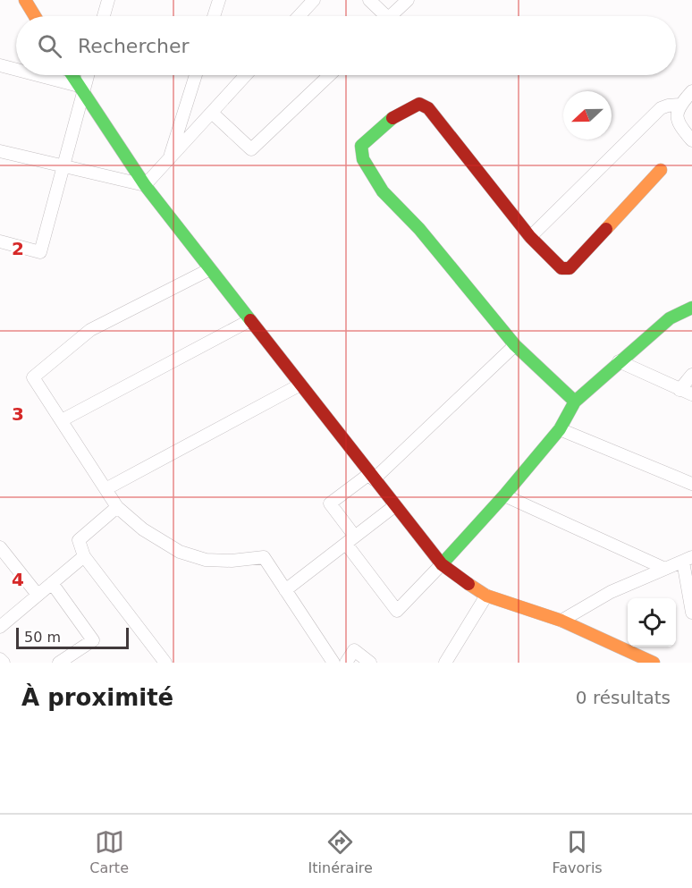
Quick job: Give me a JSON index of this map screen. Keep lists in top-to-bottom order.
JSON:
{
  "scale_bar": "50 m",
  "north": "left",
  "page": {
    "search": "Rechercher",
    "scale": "50 m",
    "heading": ["À proximité", "0 résultats"],
    "nav": ["Carte", "Itinéraire", "Favoris"]
  },
  "grid": {
    "rows": ["2", "3", "4"]
  }
}
